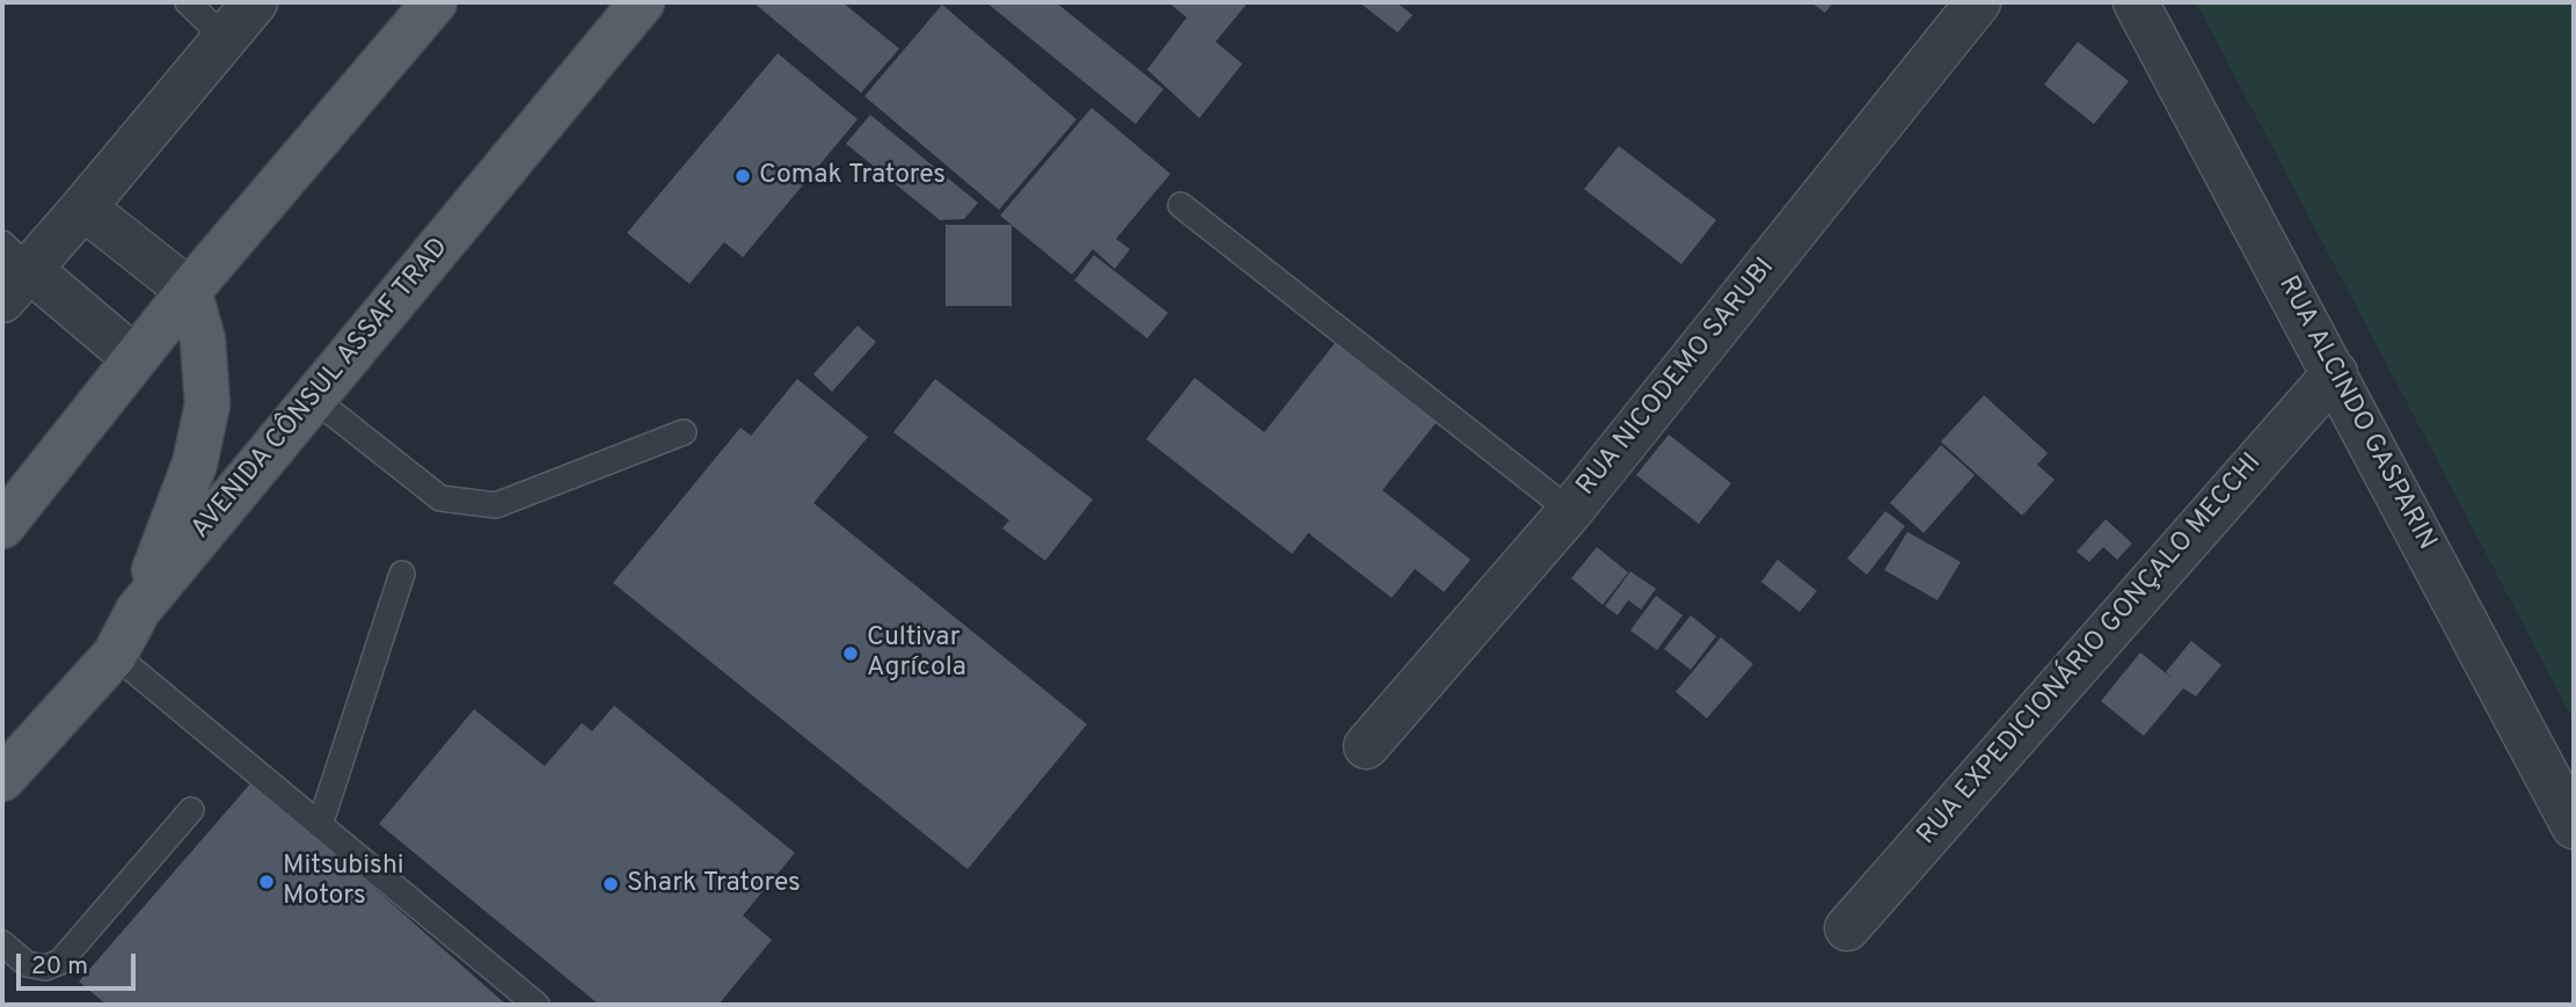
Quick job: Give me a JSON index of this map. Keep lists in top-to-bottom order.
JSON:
{
  "streets": {
    "main road": ["AVENIDA CÔNSUL ASSAF TRAD"],
    "street": ["RUA NICODEMO SARUBI", "RUA ALCINDO GASPARIN", "RUA EXPEDICIONÁRIO GONÇALO MECCHI"]
  },
  "crossings": [
    ["RUA ALCINDO GASPARIN", "RUA EXPEDICIONÁRIO GONÇALO MECCHI"]
  ],
  "places": [
    "Comak Tratores",
    "Cultivar Agrícola",
    "Mitsubishi Motors",
    "Shark Tratores"
  ],
  "scale_bar": "20 m"
}
